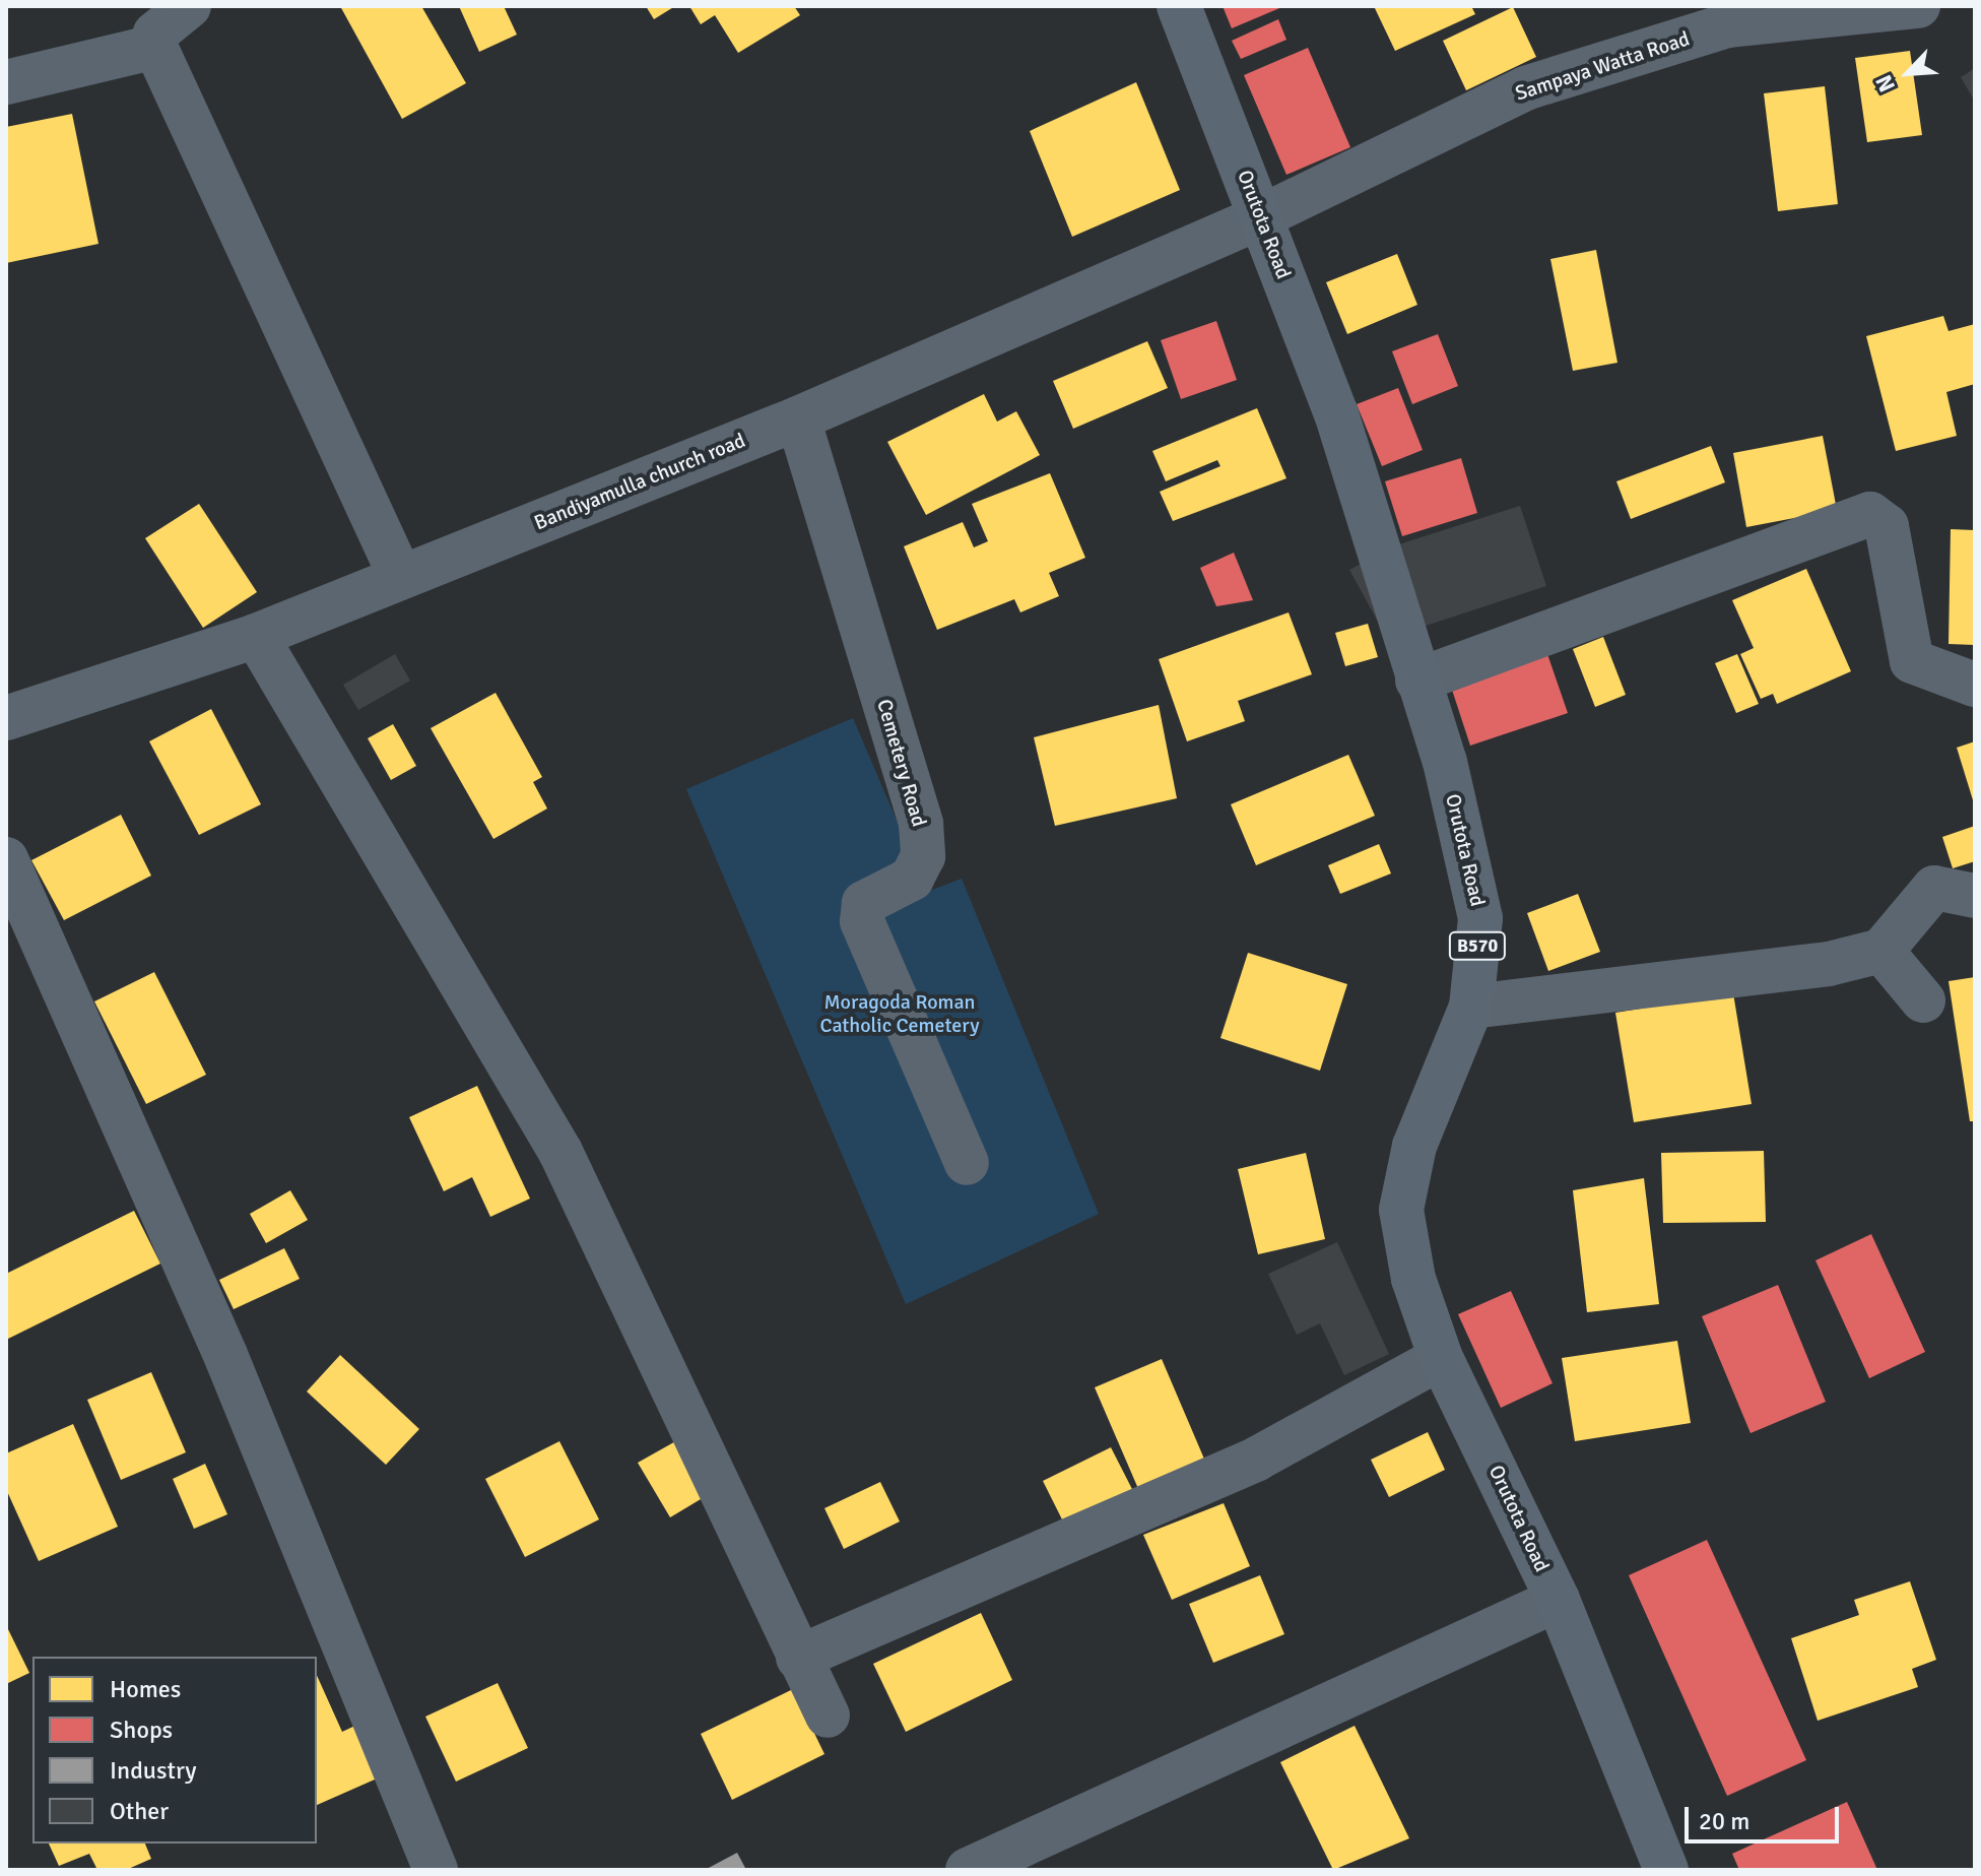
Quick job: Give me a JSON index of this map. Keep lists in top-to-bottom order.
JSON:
{
  "streets": {
    "main road": ["Orutota Road", "B570"],
    "street": ["Sampaya Watta Road", "Bandiyamulla church road", "Cemetery Road"]
  },
  "crossings": [
    ["Sampaya Watta Road", "Orutota Road"],
    ["Sampaya Watta Road", "Bandiyamulla church road"],
    ["Orutota Road", "Bandiyamulla church road"],
    ["Bandiyamulla church road", "Cemetery Road"]
  ],
  "parks": ["Moragoda Roman Catholic Cemetery"],
  "legend": [
    "Homes",
    "Shops",
    "Industry",
    "Other"
  ],
  "scale_bar": "20 m",
  "north": "bottom left"
}
